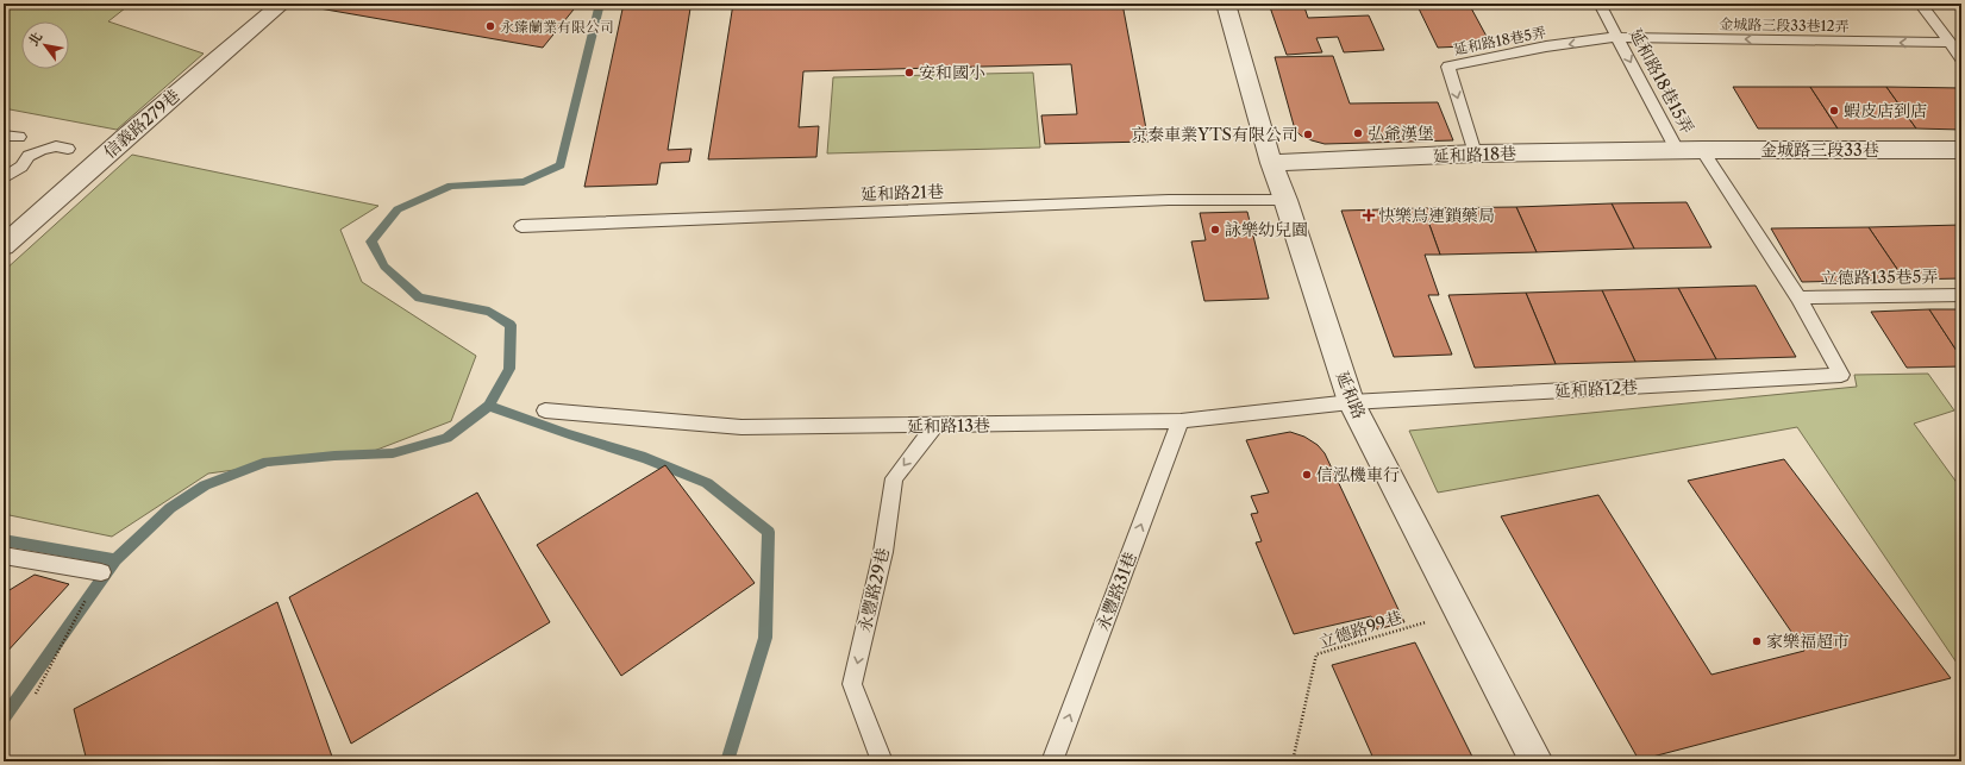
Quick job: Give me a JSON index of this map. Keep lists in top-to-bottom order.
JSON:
{
  "streets": {
    "street": [
      "信義路279巷",
      "金城路三段33巷",
      "延和路18巷",
      "延和路"
    ],
    "lane": [
      "金城路三段33巷12弄",
      "延和路18巷5弄",
      "延和路18巷15弄",
      "延和路21巷",
      "立德路135巷5弄",
      "延和路12巷",
      "延和路13巷",
      "永豐路29巷",
      "永豐路31巷"
    ],
    "path": ["立德路99巷"]
  },
  "crossings": [
    ["金城路三段33巷12弄", "延和路18巷5弄"],
    ["金城路三段33巷12弄", "延和路18巷15弄"],
    ["延和路18巷5弄", "延和路18巷15弄"],
    ["延和路18巷5弄", "延和路18巷"],
    ["延和路18巷15弄", "金城路三段33巷"],
    ["延和路18巷15弄", "延和路18巷"],
    ["金城路三段33巷", "延和路18巷"],
    ["延和路18巷", "延和路"],
    ["延和路21巷", "延和路"],
    ["立德路135巷5弄", "延和路12巷"],
    ["延和路12巷", "延和路"],
    ["延和路12巷", "延和路13巷"],
    ["延和路", "延和路13巷"],
    ["延和路", "立德路99巷"],
    ["延和路13巷", "永豐路29巷"],
    ["延和路13巷", "永豐路31巷"]
  ],
  "one_way": [
    "金城路三段33巷12弄",
    "延和路18巷15弄",
    "永豐路29巷",
    "永豐路31巷"
  ],
  "places": {
    "other": [
      "永臻蘭業有限公司",
      "安和國小",
      "蝦皮店到店",
      "弘爺漢堡",
      "京泰車業YTS有限公司",
      "詠樂幼兒園",
      "信泓機車行",
      "家樂福超市"
    ],
    "health": ["快樂鳥連鎖藥局"]
  },
  "north": "top left"
}
